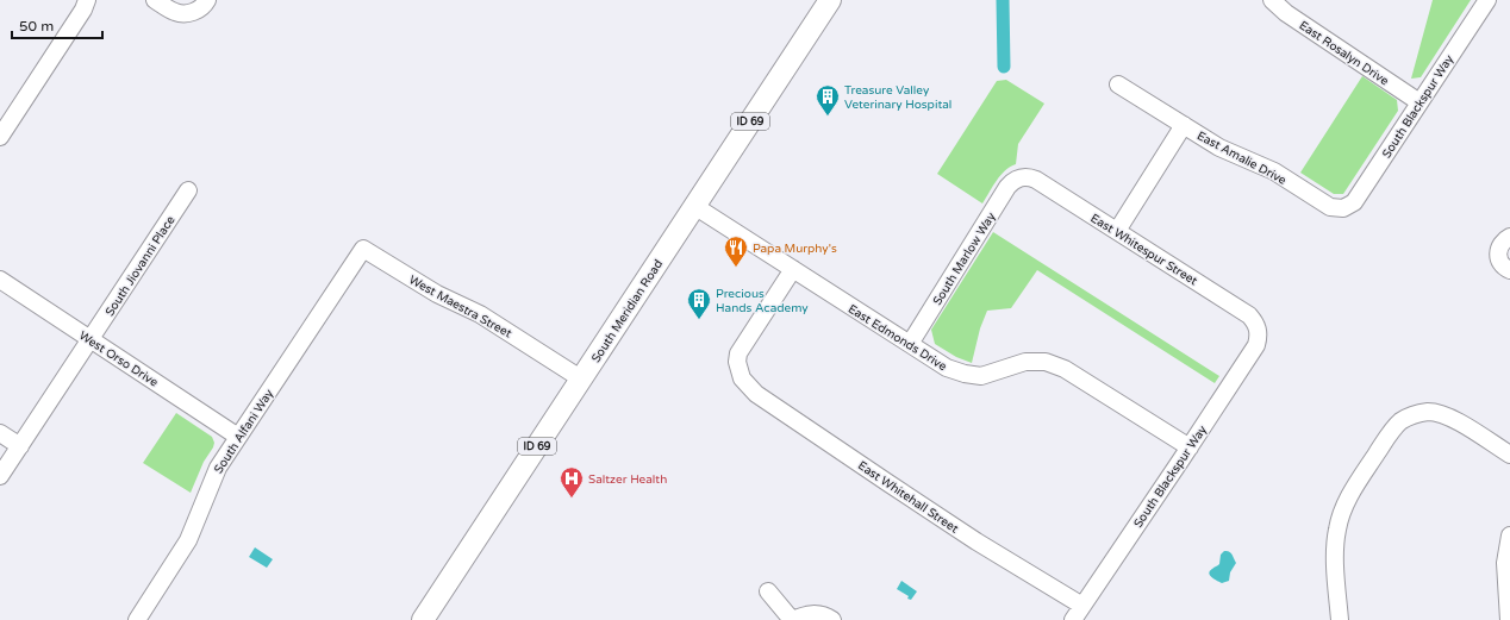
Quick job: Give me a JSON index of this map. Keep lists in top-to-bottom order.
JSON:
{
  "streets": {
    "main road": ["ID 69", "South Meridian Road"],
    "street": [
      "East Rosalyn Drive",
      "South Blackspur Way",
      "East Amalie Drive",
      "East Whitespur Street",
      "South Marlow Way",
      "South Jiovanni Place",
      "West Maestra Street",
      "East Edmonds Drive",
      "West Orso Drive",
      "South Alfani Way",
      "East Whitehall Street"
    ]
  },
  "crossings": [
    ["East Rosalyn Drive", "South Blackspur Way"],
    ["South Blackspur Way", "East Amalie Drive"],
    ["South Blackspur Way", "East Whitespur Street"],
    ["South Blackspur Way", "East Edmonds Drive"],
    ["South Blackspur Way", "East Whitehall Street"],
    ["East Whitespur Street", "South Marlow Way"],
    ["South Marlow Way", "East Edmonds Drive"],
    ["South Jiovanni Place", "West Orso Drive"],
    ["West Maestra Street", "South Meridian Road"],
    ["West Maestra Street", "South Alfani Way"],
    ["South Meridian Road", "East Edmonds Drive"],
    ["East Edmonds Drive", "East Whitehall Street"],
    ["West Orso Drive", "South Alfani Way"]
  ],
  "places": {
    "building": ["Treasure Valley Veterinary Hospital", "Precious Hands Academy"],
    "restaurant": ["Papa Murphy's"],
    "hospital": ["Saltzer Health"]
  },
  "scale_bar": "50 m"
}
